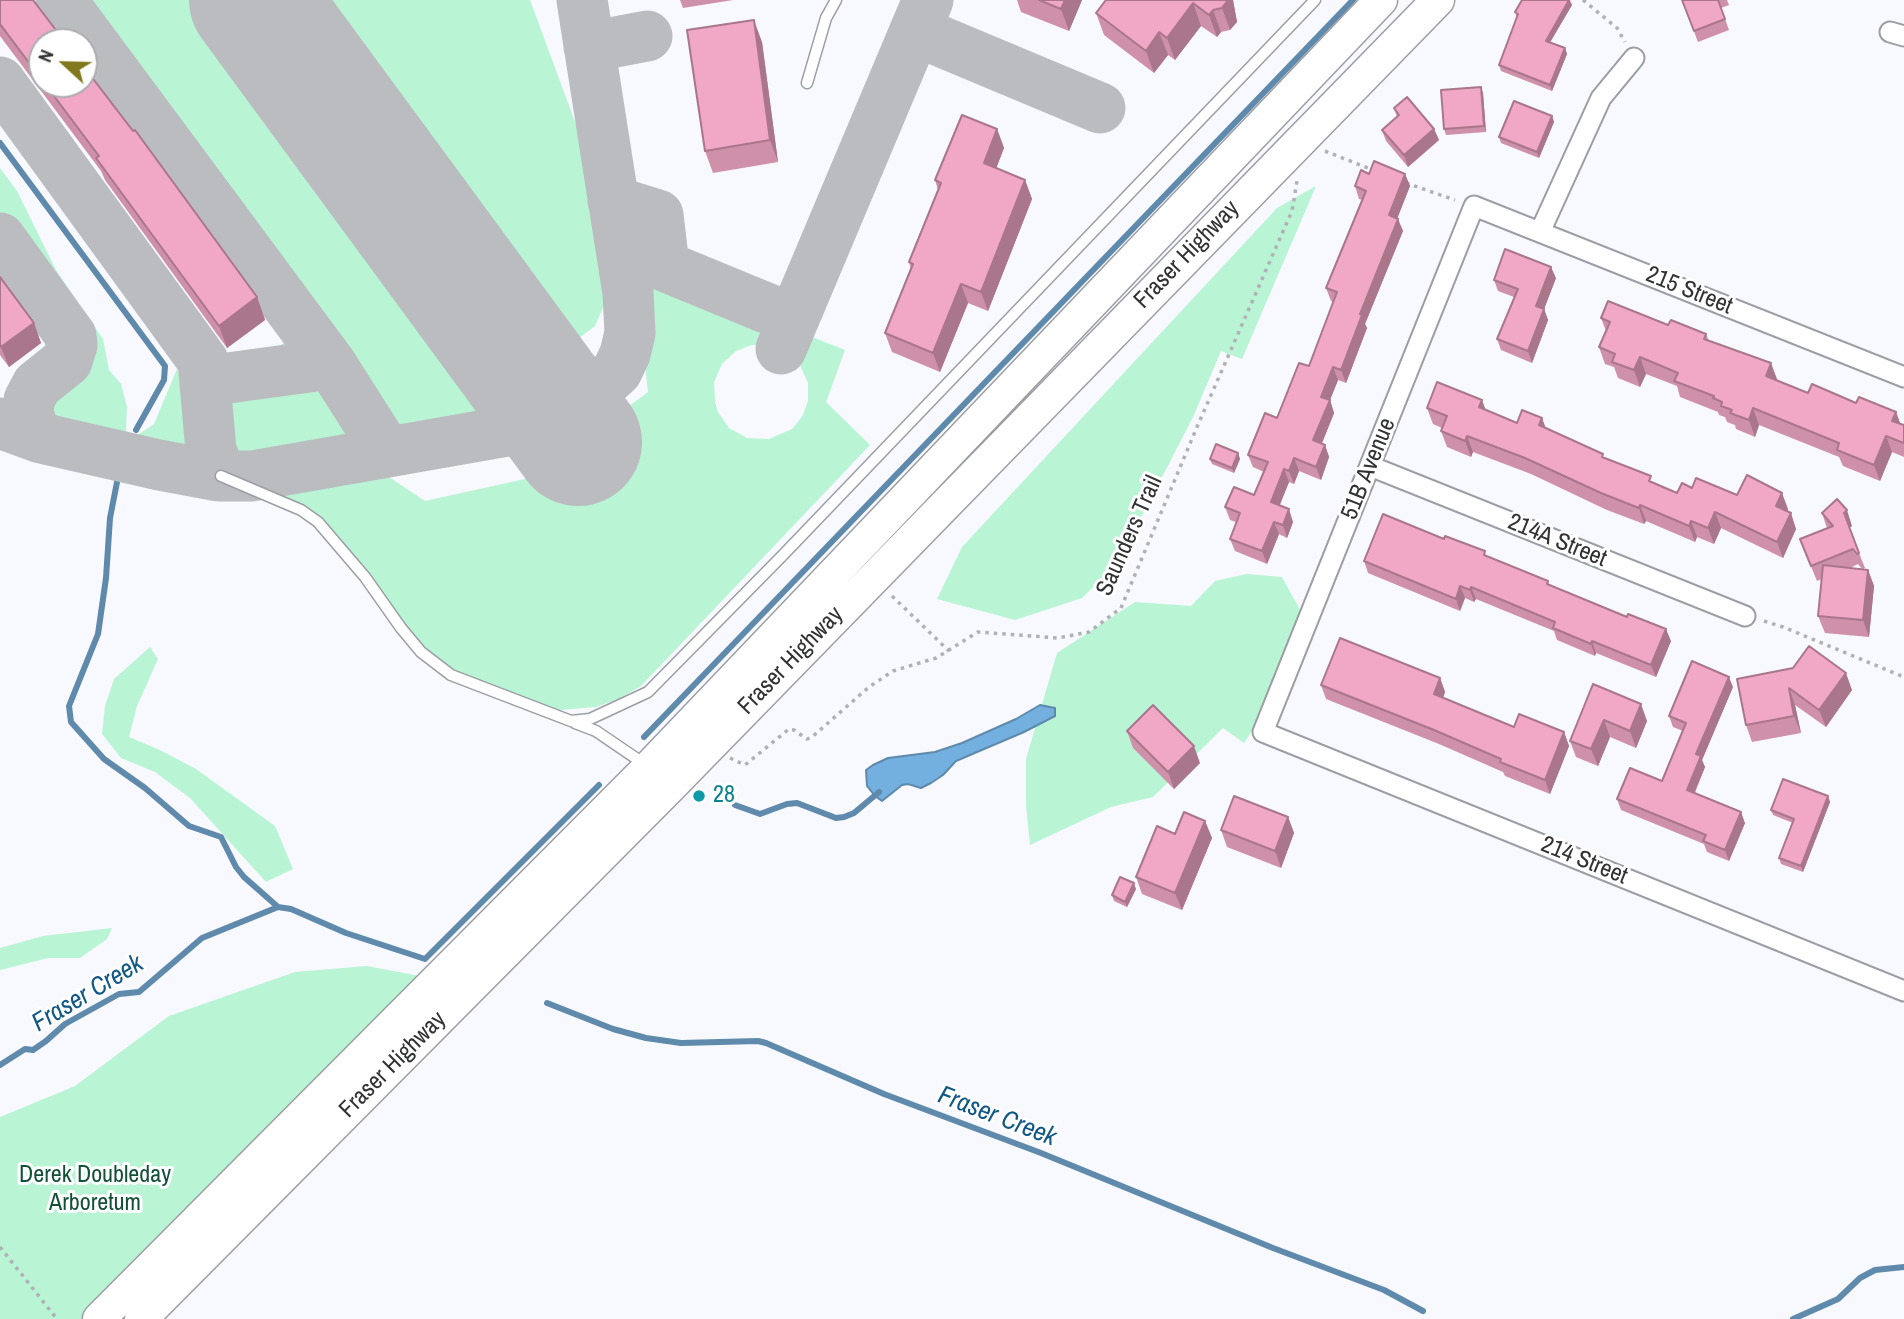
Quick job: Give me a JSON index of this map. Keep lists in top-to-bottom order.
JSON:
{
  "streets": {
    "main road": ["Fraser Highway"],
    "street": [
      "215 Street",
      "51B Avenue",
      "214A Street",
      "214 Street"
    ],
    "path": ["Saunders Trail"]
  },
  "crossings": [
    ["215 Street", "51B Avenue"],
    ["51B Avenue", "214A Street"],
    ["51B Avenue", "214 Street"]
  ],
  "water": ["Fraser Creek"],
  "parks": ["Derek Doubleday Arboretum"],
  "places": ["28"],
  "north": "left"
}
